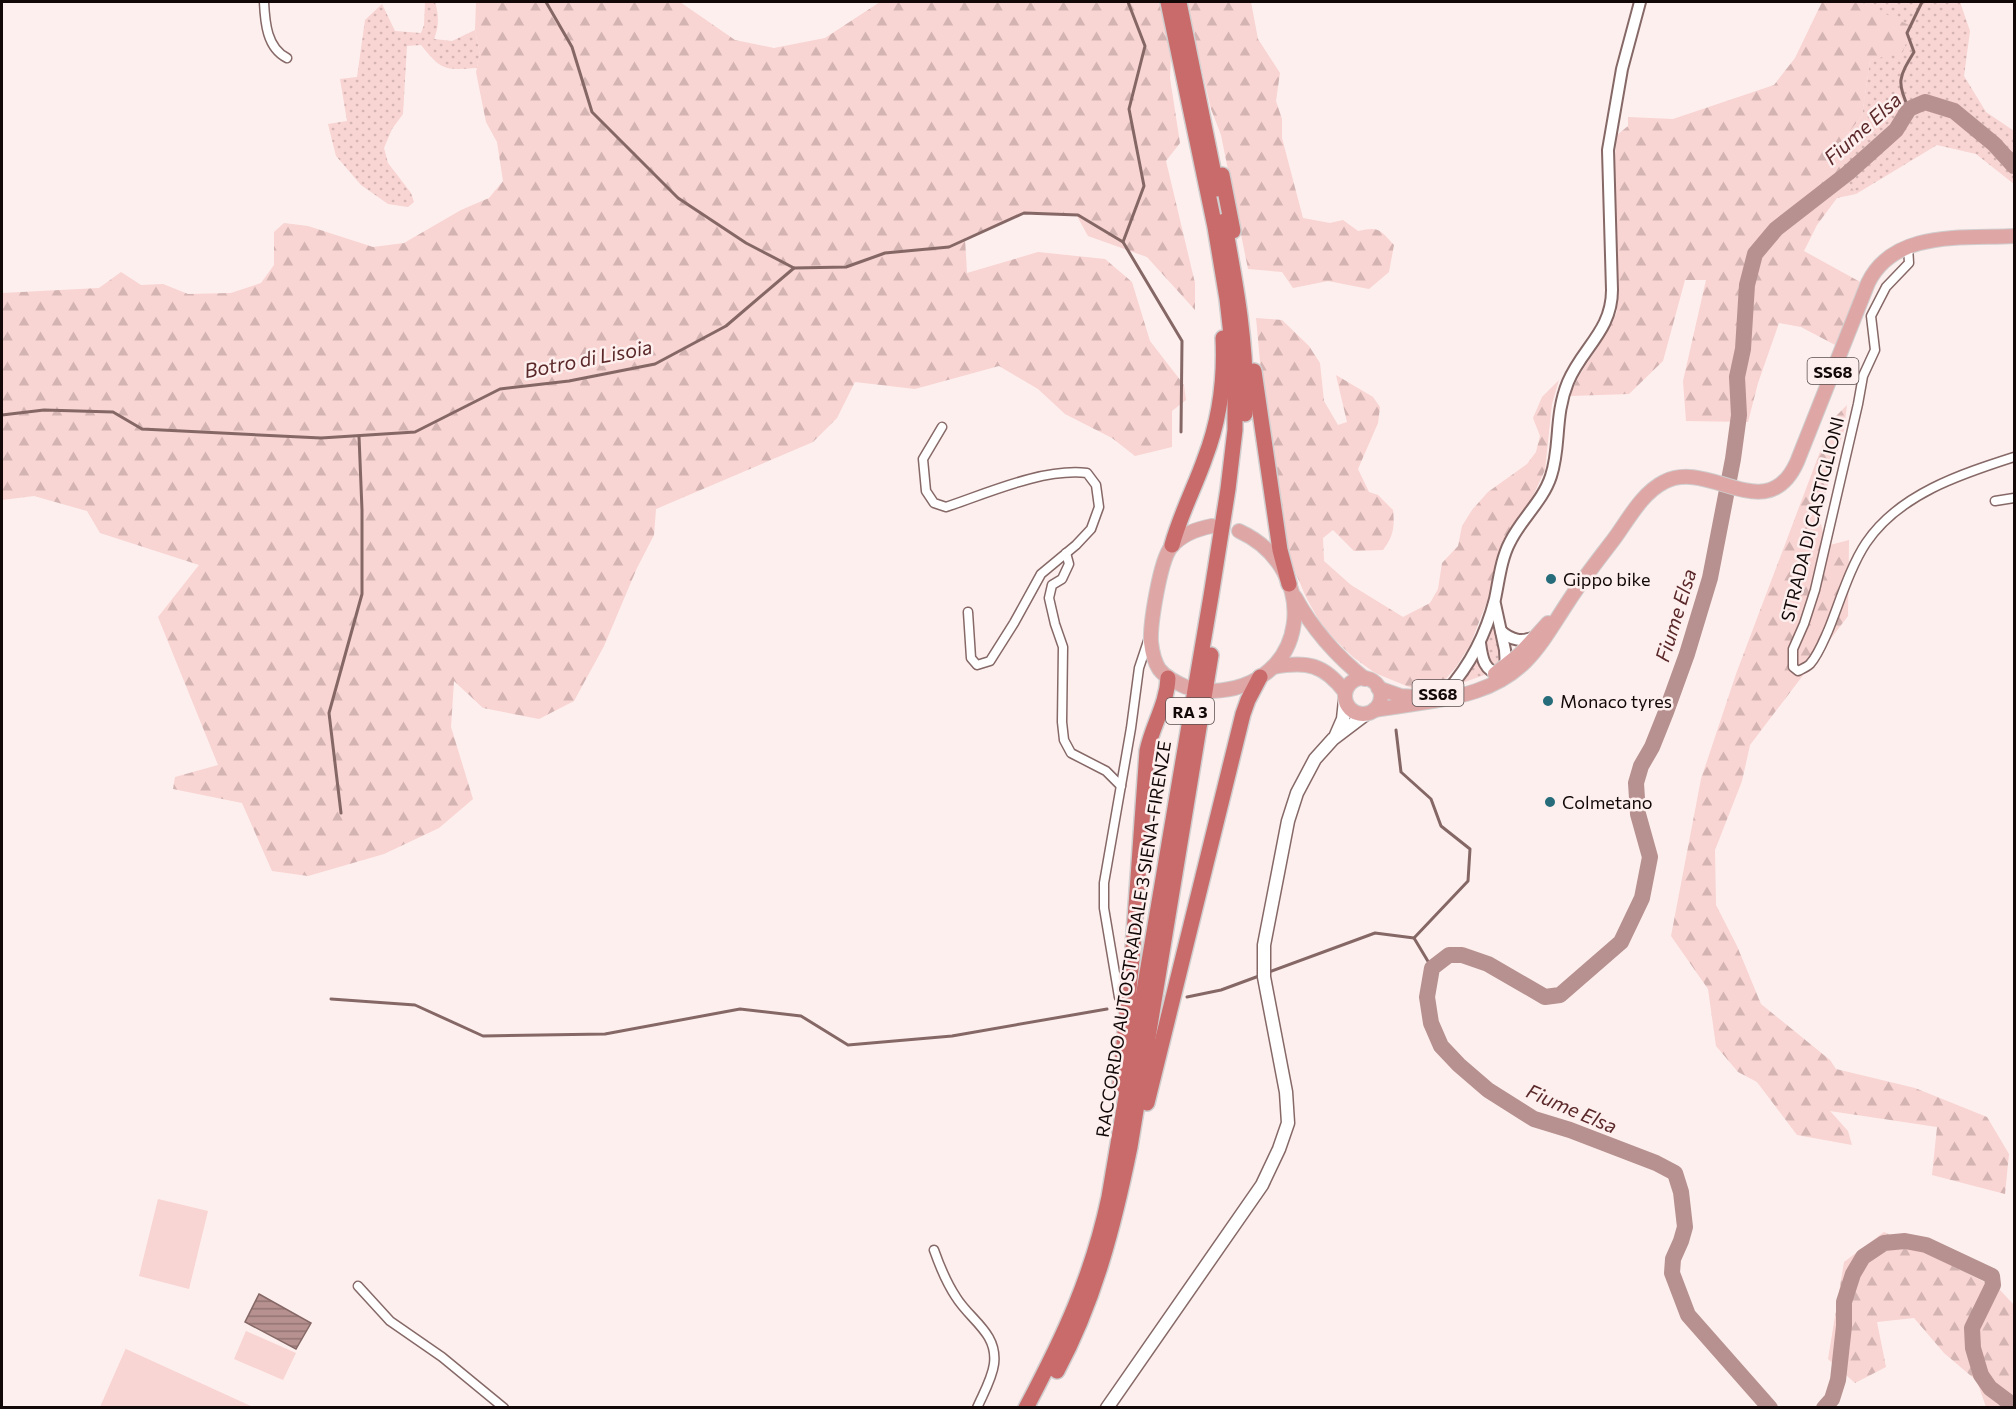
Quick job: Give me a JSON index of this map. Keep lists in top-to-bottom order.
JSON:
{
  "streets": {
    "highway": ["RA 3", "RACCORDO AUTOSTRADALE 3 SIENA-FIRENZE"],
    "main road": ["SS68"],
    "street": ["STRADA DI CASTIGLIONI"]
  },
  "crossings": [
    ["SS68", "STRADA DI CASTIGLIONI"]
  ],
  "water": ["Fiume Elsa", "Botro di Lisoia"],
  "places": ["Gippo bike", "Monaco tyres", "Colmetano"]
}
